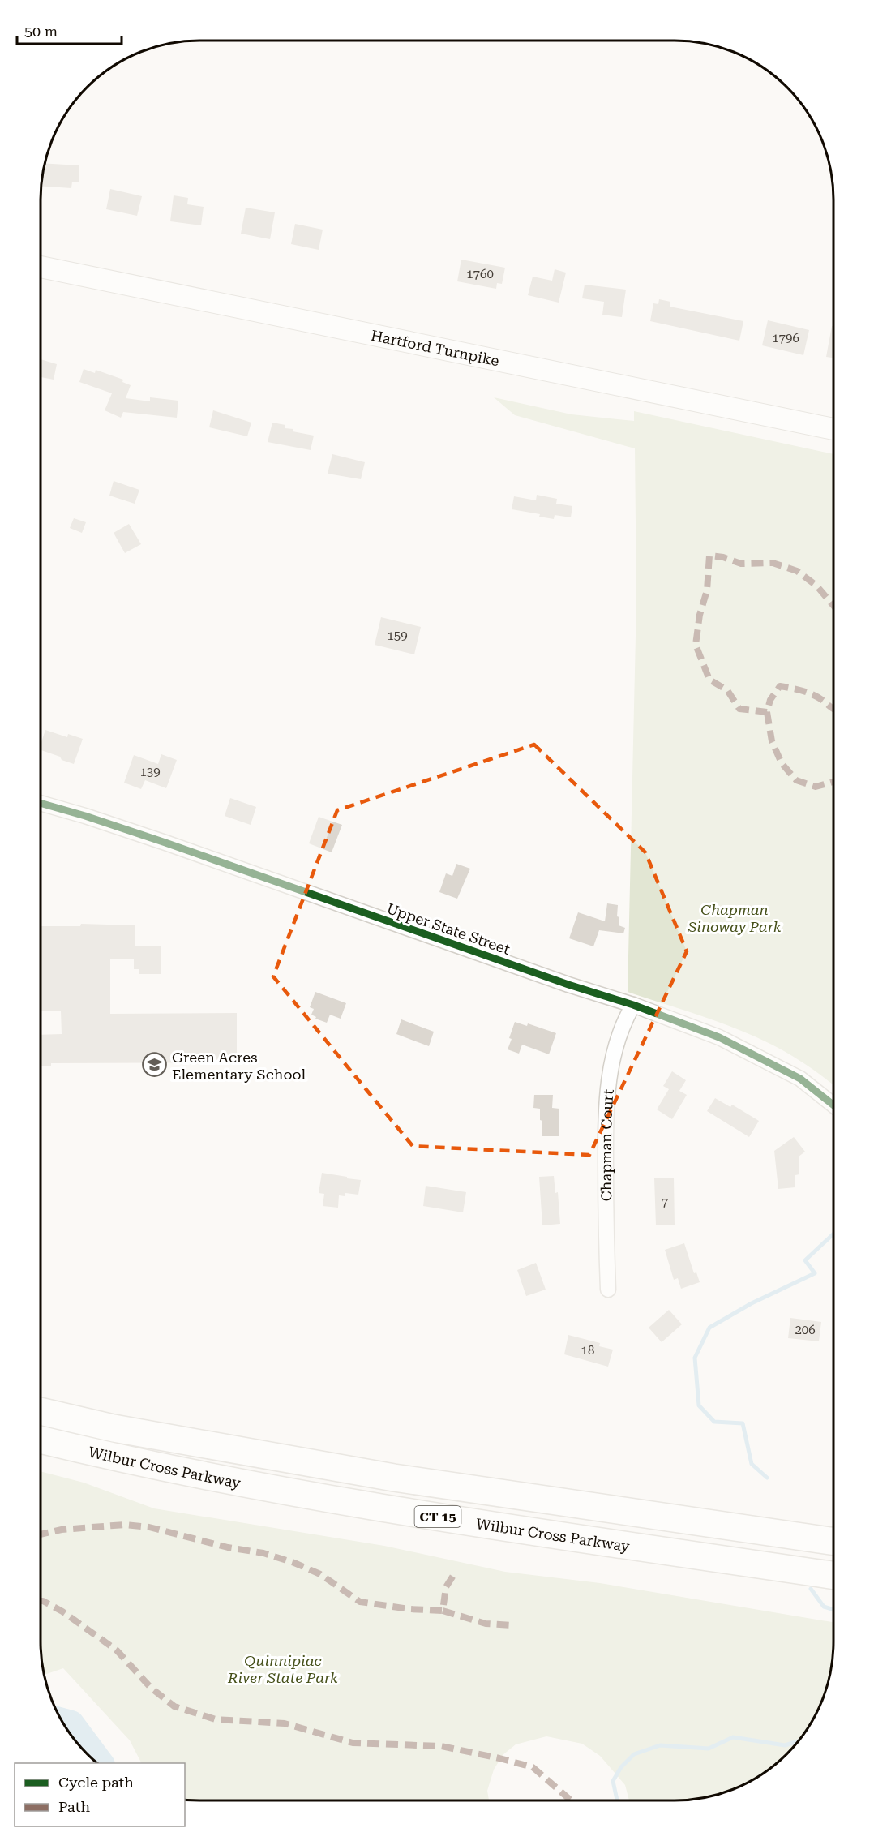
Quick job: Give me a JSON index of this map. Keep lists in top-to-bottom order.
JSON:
{
  "streets": {
    "highway": ["Wilbur Cross Parkway", "CT 15"],
    "main road": ["Hartford Turnpike"],
    "street": ["Upper State Street", "Chapman Court"]
  },
  "crossings": [
    ["Upper State Street", "Chapman Court"]
  ],
  "parks": ["Chapman Sinoway Park", "Quinnipiac River State Park"],
  "places": {
    "school or university": ["Green Acres Elementary School"]
  },
  "house_numbers": [
    "1760",
    "1796",
    "159",
    "139",
    "7",
    "206",
    "18"
  ],
  "legend": ["Cycle path", "Path"],
  "scale_bar": "50 m"
}
